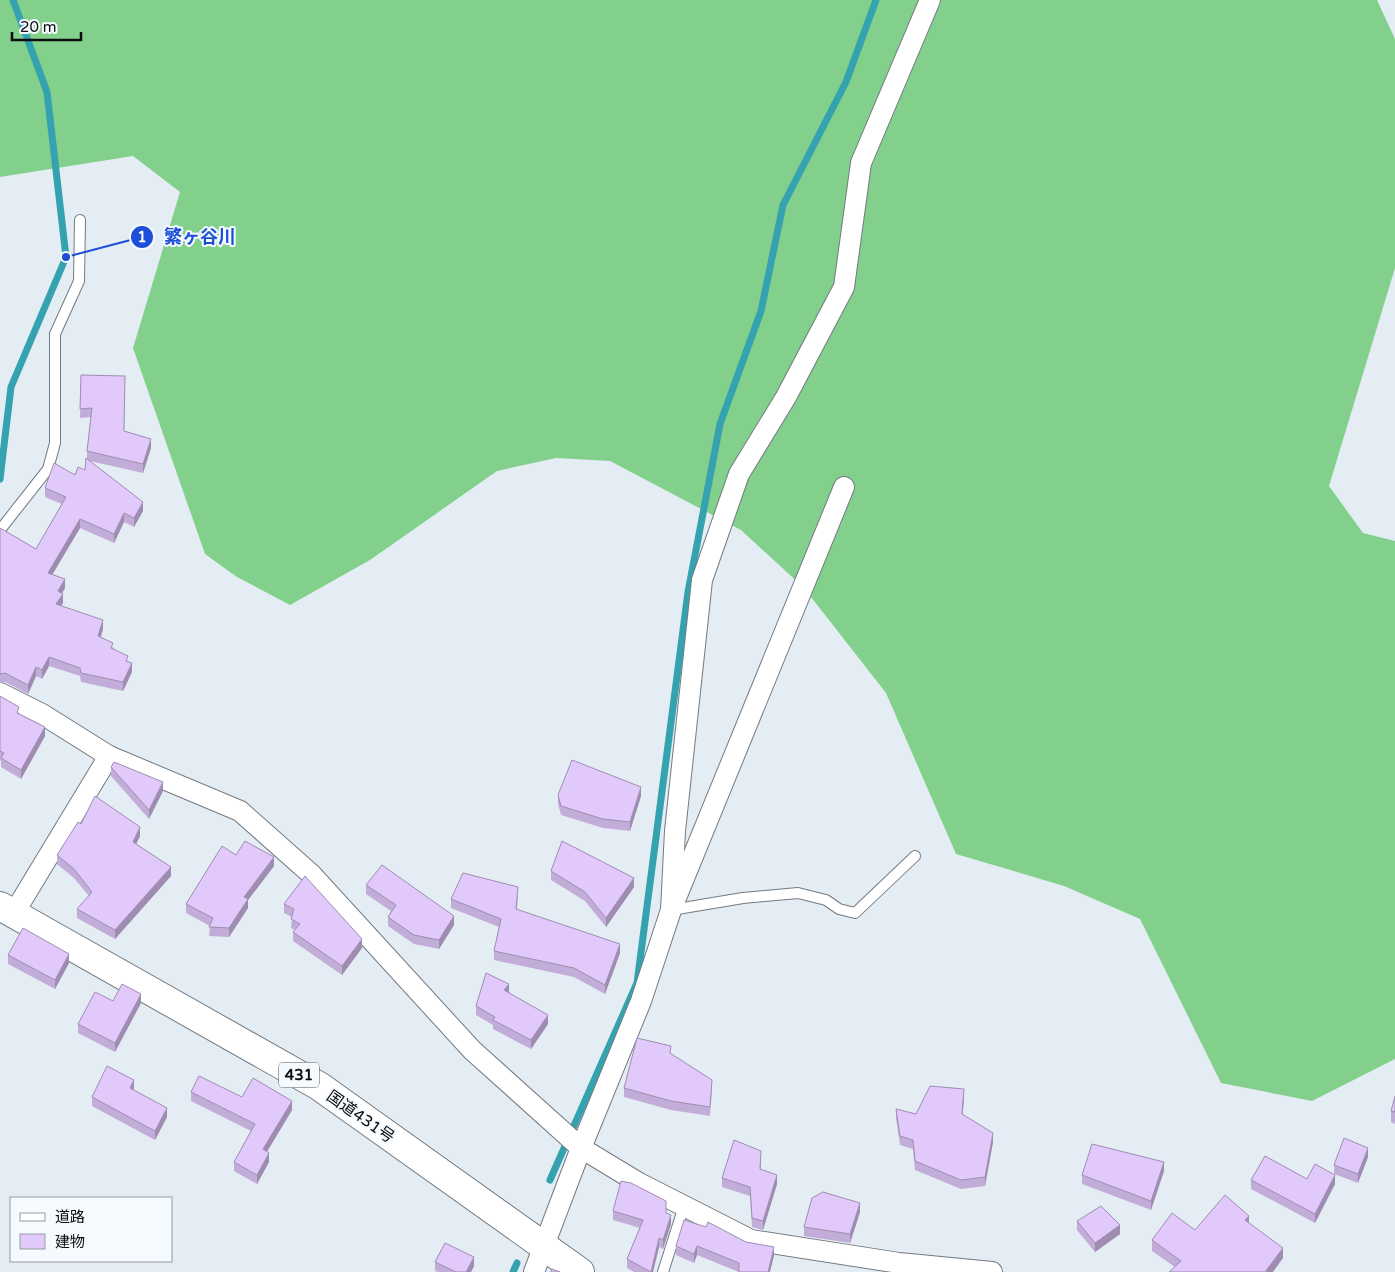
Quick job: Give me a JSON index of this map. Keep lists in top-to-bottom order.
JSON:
{
  "streets": {
    "highway": ["431", "国道431号"]
  },
  "places": ["繁ヶ谷川"],
  "legend": ["道路", "建物"],
  "scale_bar": "20 m"
}
